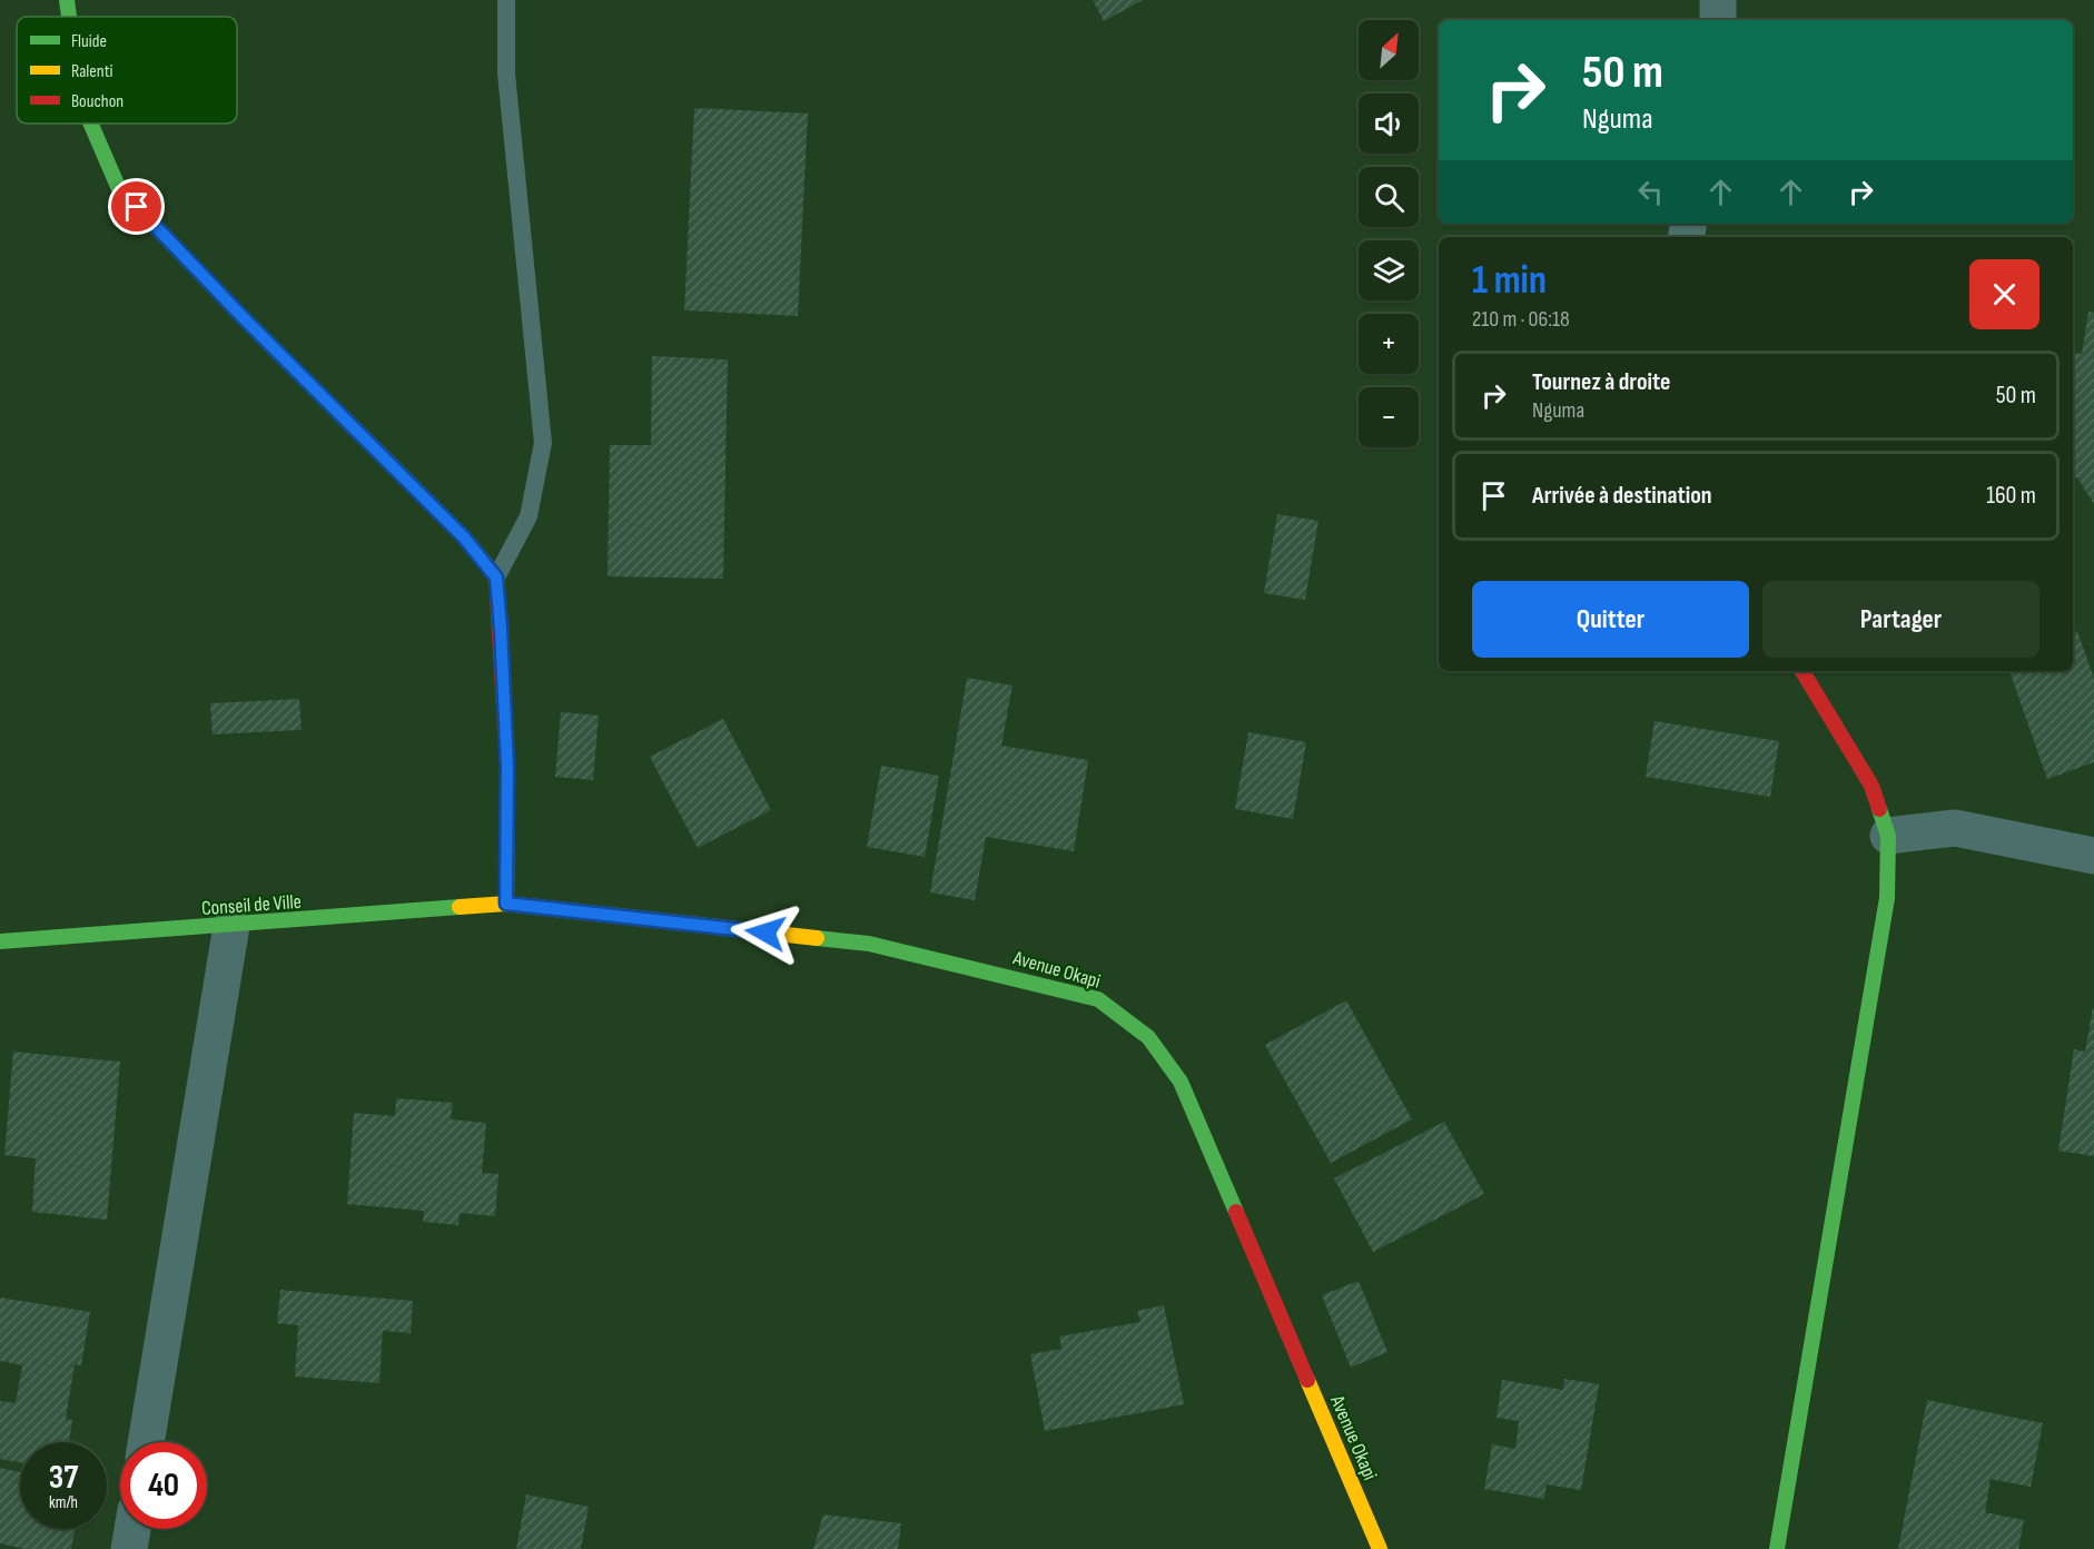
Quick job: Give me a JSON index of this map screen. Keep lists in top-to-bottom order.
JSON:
{
  "streets": {
    "street": ["Conseil de Ville", "Avenue Okapi"]
  },
  "crossings": [
    ["Conseil de Ville", "Avenue Okapi"]
  ],
  "legend": ["Fluide", "Ralenti", "Bouchon"],
  "north": "top right",
  "page": {
    "map_buttons": ["+", "−"],
    "turn": ["50 m", "Nguma"],
    "heading": ["1 min", "210 m · 06:18"],
    "list": [
      {
        "name": "Tournez à droite",
        "note": "Nguma",
        "value": "50 m"
      },
      {
        "name": "Arrivée à destination",
        "value": "160 m"
      }
    ],
    "buttons": ["Quitter", "Partager"],
    "speed": "37 km/h",
    "limit": "40"
  }
}
